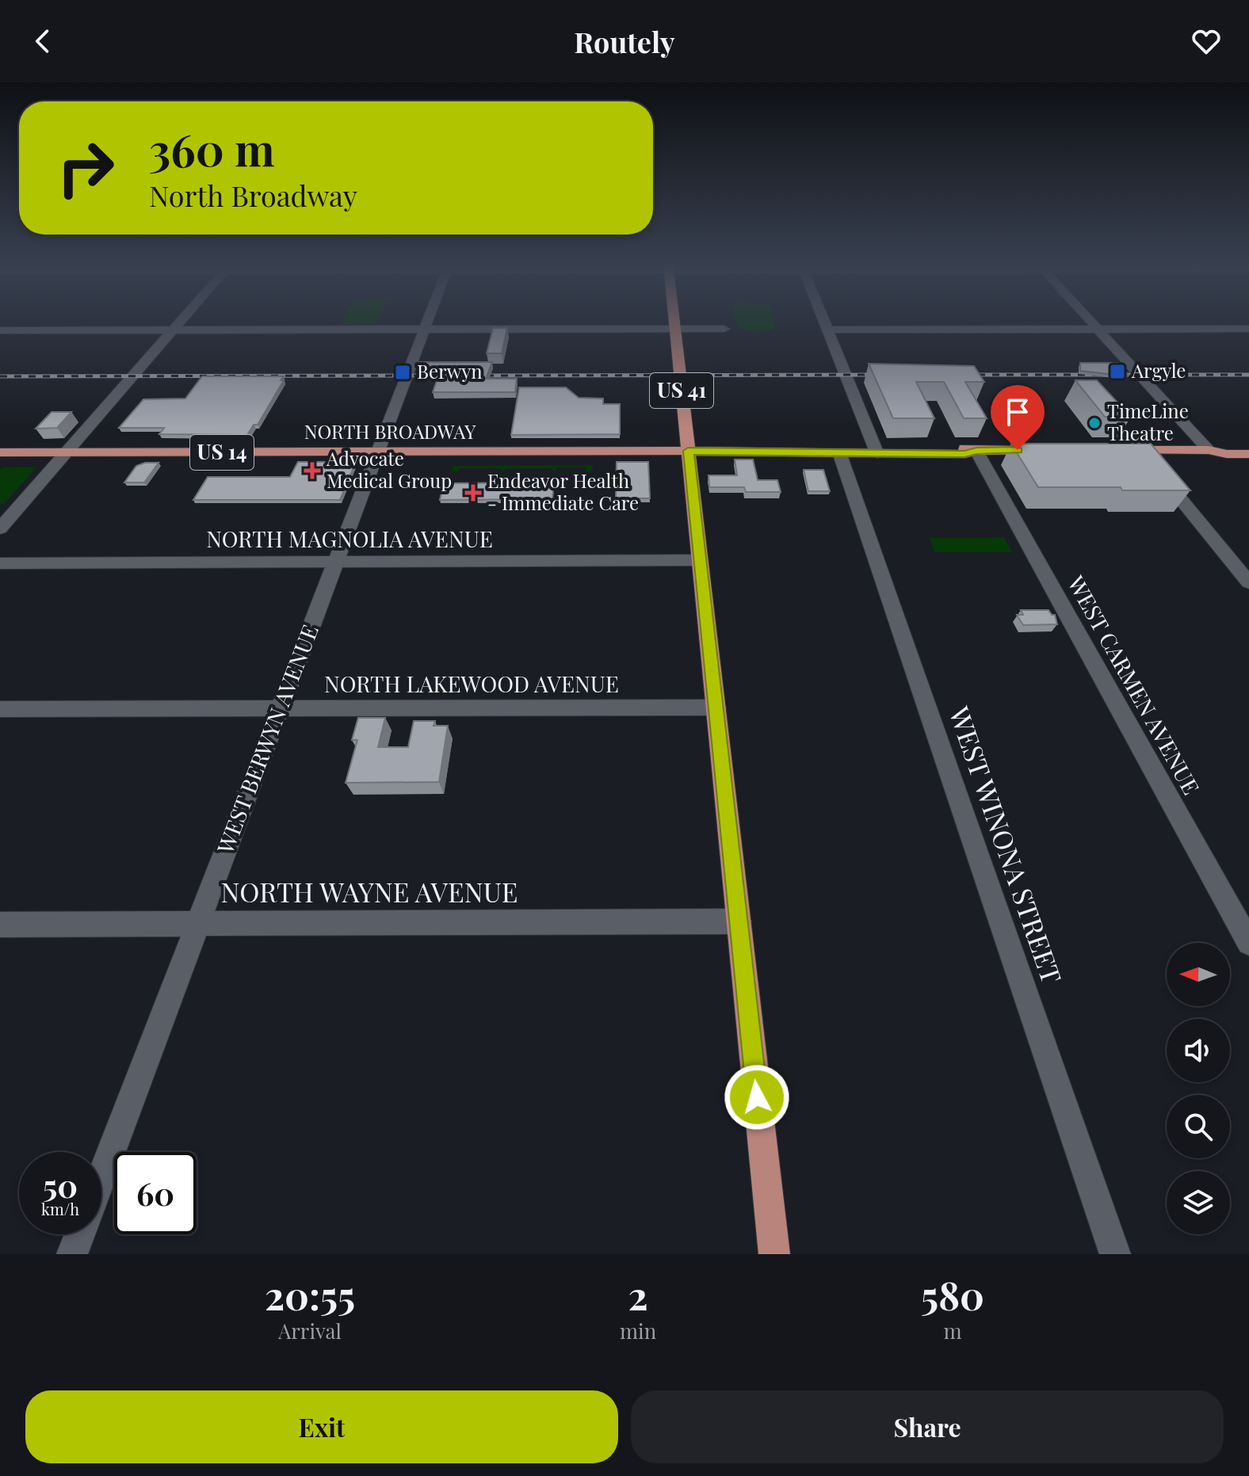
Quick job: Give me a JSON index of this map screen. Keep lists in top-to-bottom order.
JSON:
{
  "streets": {
    "main road": ["US 41", "NORTH BROADWAY", "US 14"],
    "street": [
      "NORTH MAGNOLIA AVENUE",
      "NORTH LAKEWOOD AVENUE",
      "WEST CARMEN AVENUE",
      "WEST BERWYN AVENUE",
      "WEST WINONA STREET",
      "NORTH WAYNE AVENUE"
    ]
  },
  "crossings": [
    ["US 41", "NORTH BROADWAY"],
    ["US 41", "NORTH MAGNOLIA AVENUE"],
    ["US 41", "NORTH LAKEWOOD AVENUE"],
    ["US 41", "NORTH WAYNE AVENUE"],
    ["NORTH BROADWAY", "WEST CARMEN AVENUE"],
    ["NORTH BROADWAY", "WEST BERWYN AVENUE"],
    ["NORTH BROADWAY", "WEST WINONA STREET"],
    ["NORTH MAGNOLIA AVENUE", "WEST BERWYN AVENUE"],
    ["NORTH LAKEWOOD AVENUE", "WEST BERWYN AVENUE"],
    ["WEST BERWYN AVENUE", "NORTH WAYNE AVENUE"]
  ],
  "places": {
    "transit": ["Argyle", "Berwyn"],
    "other": ["TimeLine Theatre"],
    "health": ["Advocate Medical Group", "Endeavor Health - Immediate Care"]
  },
  "north": "left",
  "page": {
    "header": "Routely",
    "turn": ["360 m", "North Broadway"],
    "speed": "50 km/h",
    "limit": "60",
    "eta": [
      "20:55",
      "Arrival",
      "2",
      "min",
      "580",
      "m"
    ],
    "buttons": ["Exit", "Share"]
  }
}
